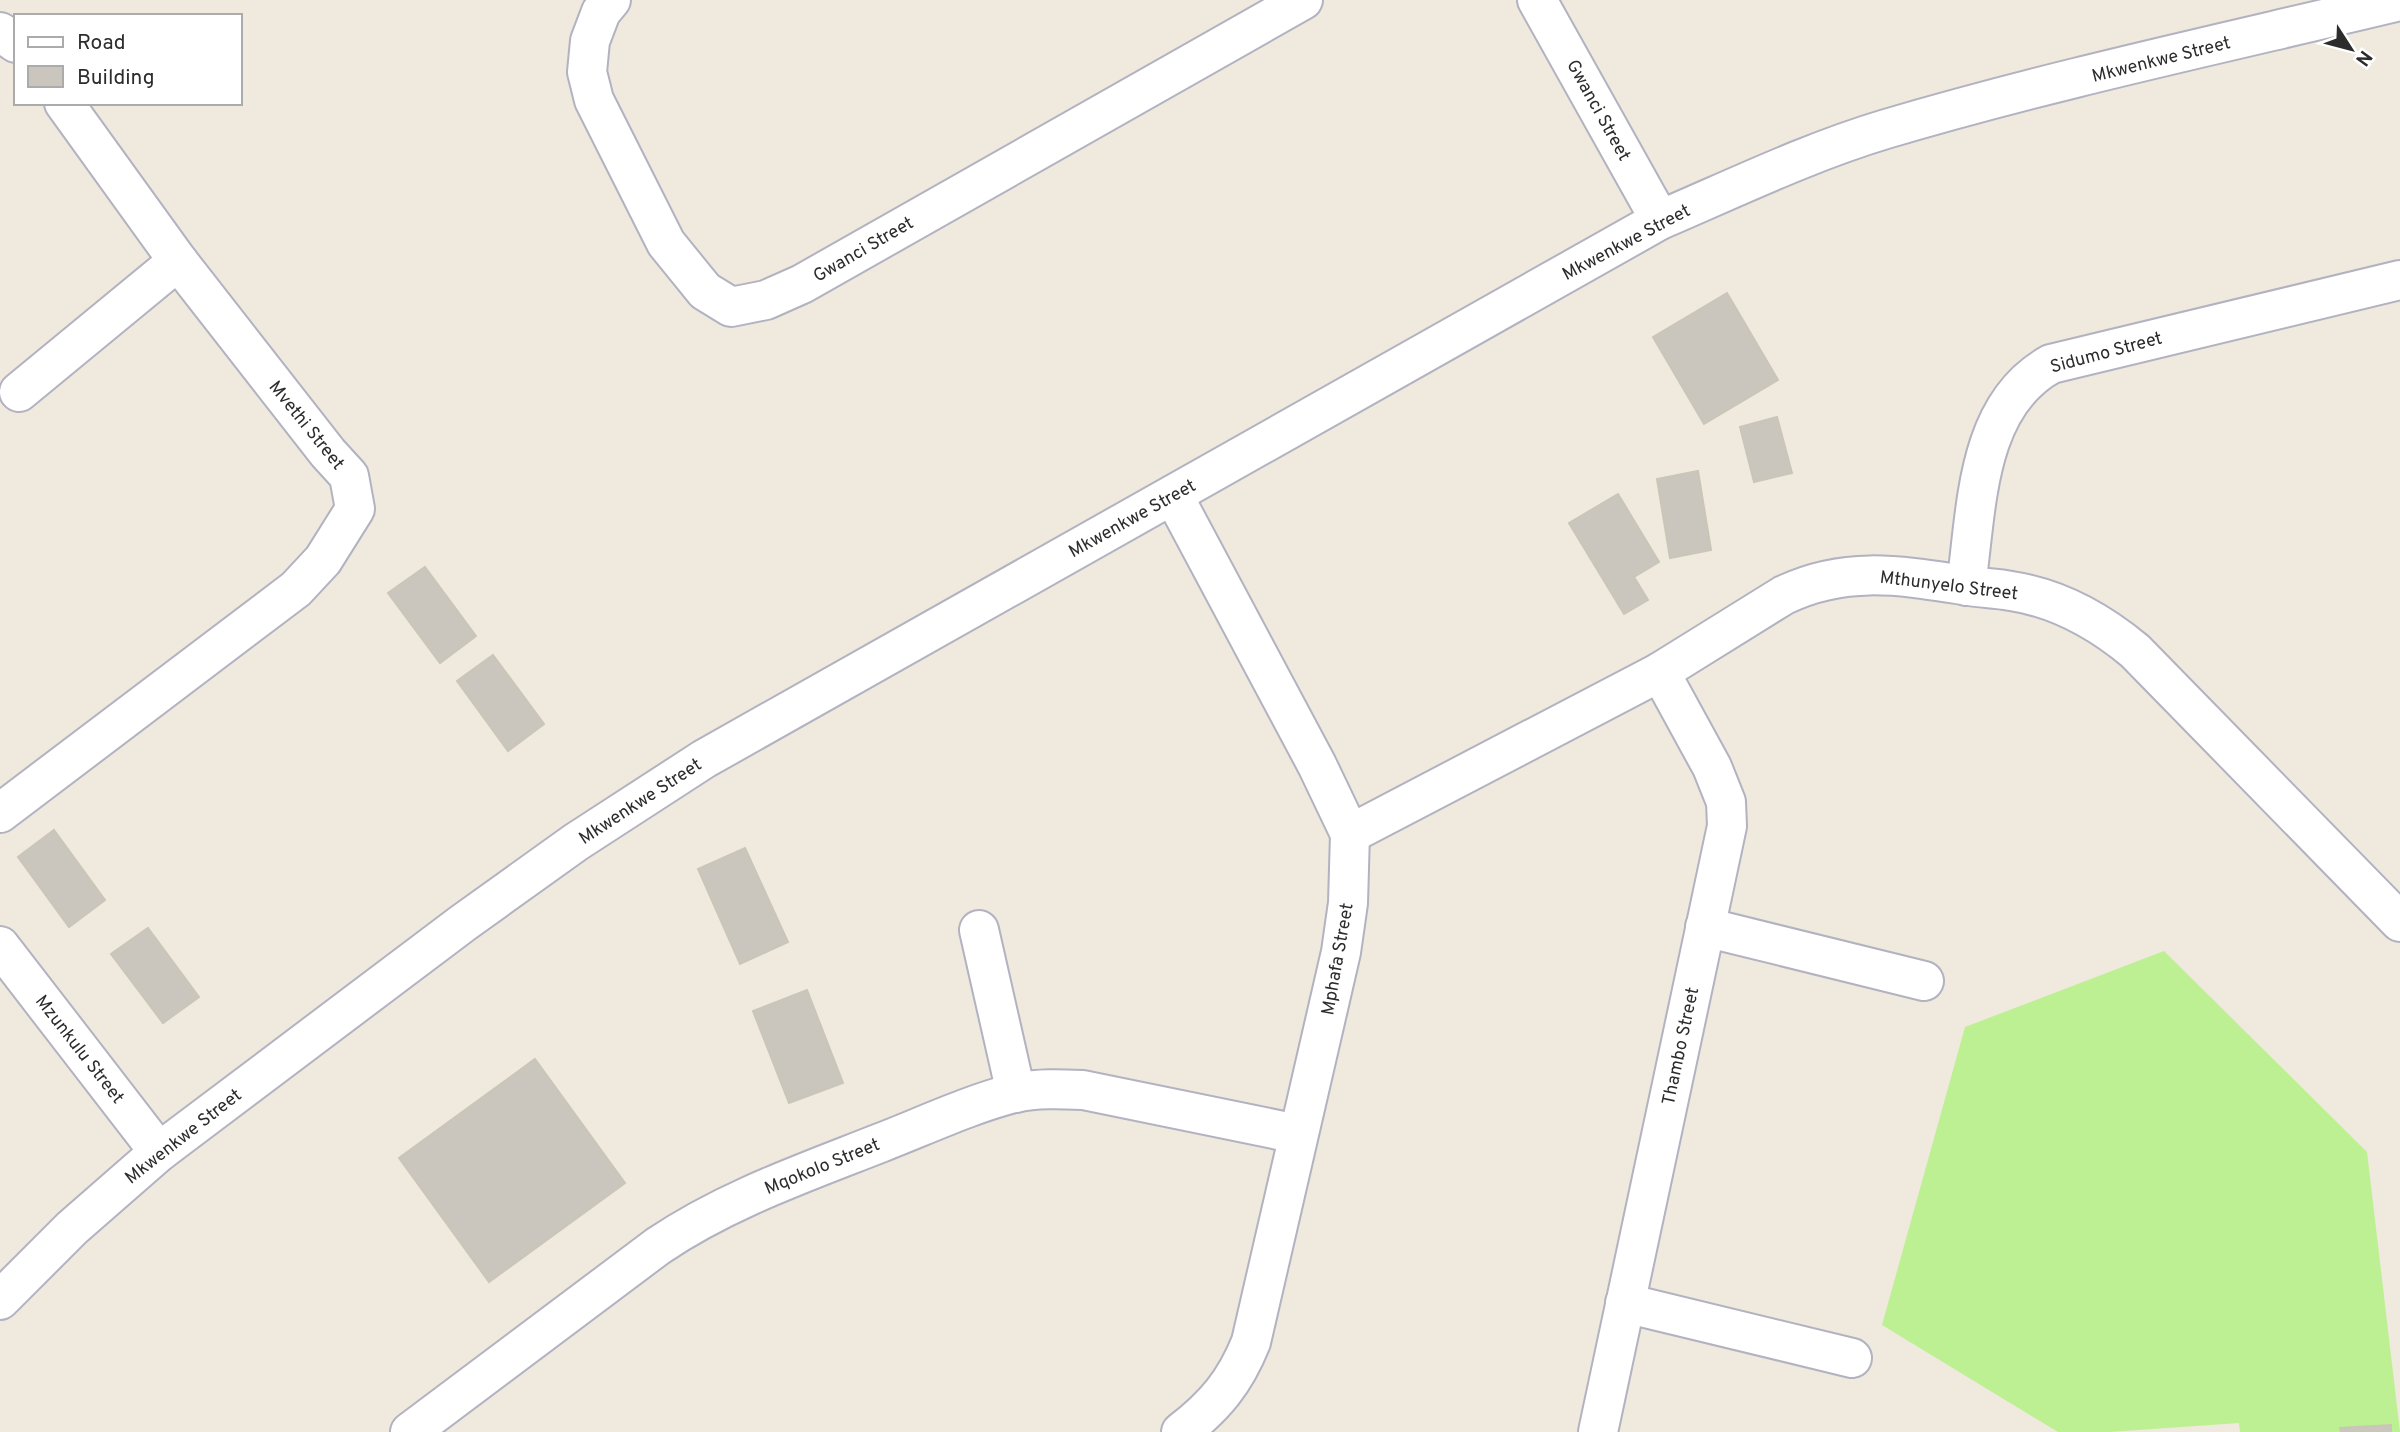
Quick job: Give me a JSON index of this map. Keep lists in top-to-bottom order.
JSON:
{
  "streets": {
    "street": [
      "Mkwenkwe Street",
      "Gwanci Street",
      "Sidumo Street",
      "Mvethi Street",
      "Mthunyelo Street",
      "Mphafa Street",
      "Thambo Street",
      "Mzunkulu Street",
      "Mqokolo Street"
    ]
  },
  "crossings": [
    ["Mkwenkwe Street", "Gwanci Street"],
    ["Mkwenkwe Street", "Mphafa Street"],
    ["Mkwenkwe Street", "Mzunkulu Street"],
    ["Sidumo Street", "Mthunyelo Street"],
    ["Mthunyelo Street", "Mphafa Street"],
    ["Mthunyelo Street", "Thambo Street"],
    ["Mphafa Street", "Mqokolo Street"]
  ],
  "legend": ["Road", "Building"],
  "north": "bottom right"
}
